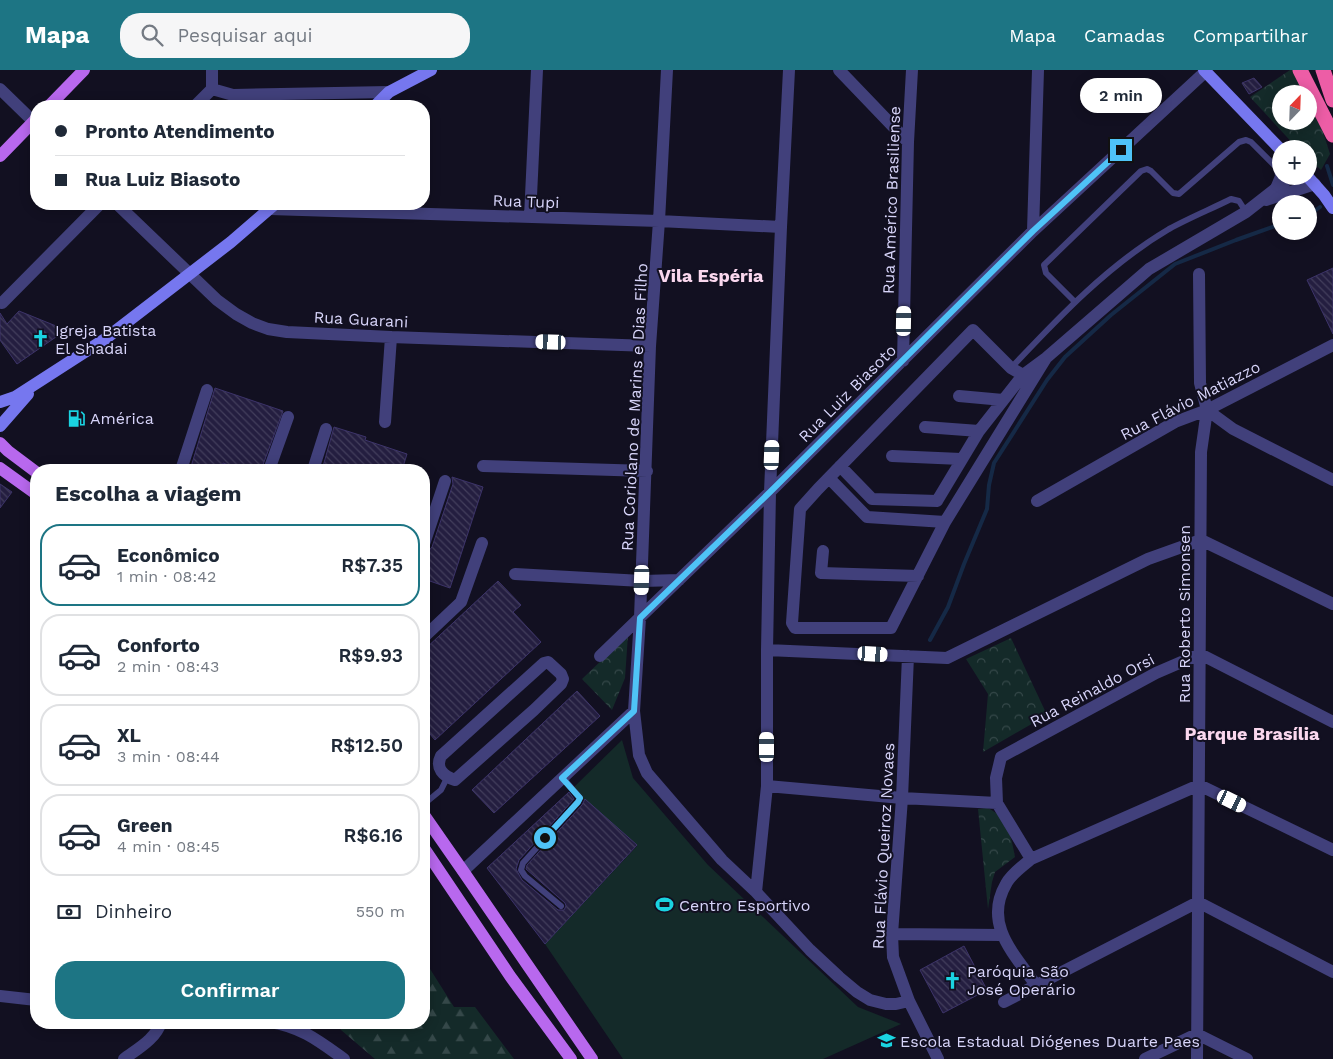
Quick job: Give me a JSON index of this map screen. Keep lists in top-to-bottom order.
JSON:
{
  "streets": {
    "street": [
      "Rua Américo Brasiliense",
      "Rua Tupi",
      "Rua Guarani",
      "Rua Luiz Biasoto",
      "Rua Flávio Matiazzo",
      "Rua Coriolano de Marins e Dias Filho",
      "Rua Roberto Simonsen",
      "Rua Reinaldo Orsi",
      "Rua Flávio Queiroz Novaes"
    ]
  },
  "crossings": [
    ["Rua Américo Brasiliense", "Rua Luiz Biasoto"],
    ["Rua Tupi", "Rua Coriolano de Marins e Dias Filho"],
    ["Rua Guarani", "Rua Coriolano de Marins e Dias Filho"],
    ["Rua Luiz Biasoto", "Rua Coriolano de Marins e Dias Filho"],
    ["Rua Flávio Matiazzo", "Rua Roberto Simonsen"],
    ["Rua Coriolano de Marins e Dias Filho", "Rua Flávio Queiroz Novaes"],
    ["Rua Roberto Simonsen", "Rua Reinaldo Orsi"]
  ],
  "districts": ["Vila Espéria", "Parque Brasília"],
  "places": {
    "church": ["Igreja Batista El Shadai", "Paróquia São José Operário"],
    "fuel station": ["América"],
    "sports": ["Centro Esportivo"],
    "school or university": ["Escola Estadual Diógenes Duarte Paes"]
  },
  "north": "top right",
  "page": {
    "header": "Mapa",
    "search": "Pesquisar aqui",
    "nav": ["Mapa", "Camadas", "Compartilhar"],
    "bubble": "2 min",
    "map_buttons": ["+", "−"],
    "banner": ["Pronto Atendimento", "Rua Luiz Biasoto"],
    "heading": "Escolha a viagem",
    "list": [
      {
        "name": "Econômico",
        "note": "1 min · 08:42",
        "value": "R$7.35"
      },
      {
        "name": "Conforto",
        "note": "2 min · 08:43",
        "value": "R$9.93"
      },
      {
        "name": "XL",
        "note": "3 min · 08:44",
        "value": "R$12.50"
      },
      {
        "name": "Green",
        "note": "4 min · 08:45",
        "value": "R$6.16"
      }
    ],
    "pay": ["Dinheiro", "550 m"],
    "buttons": "Confirmar"
  }
}
